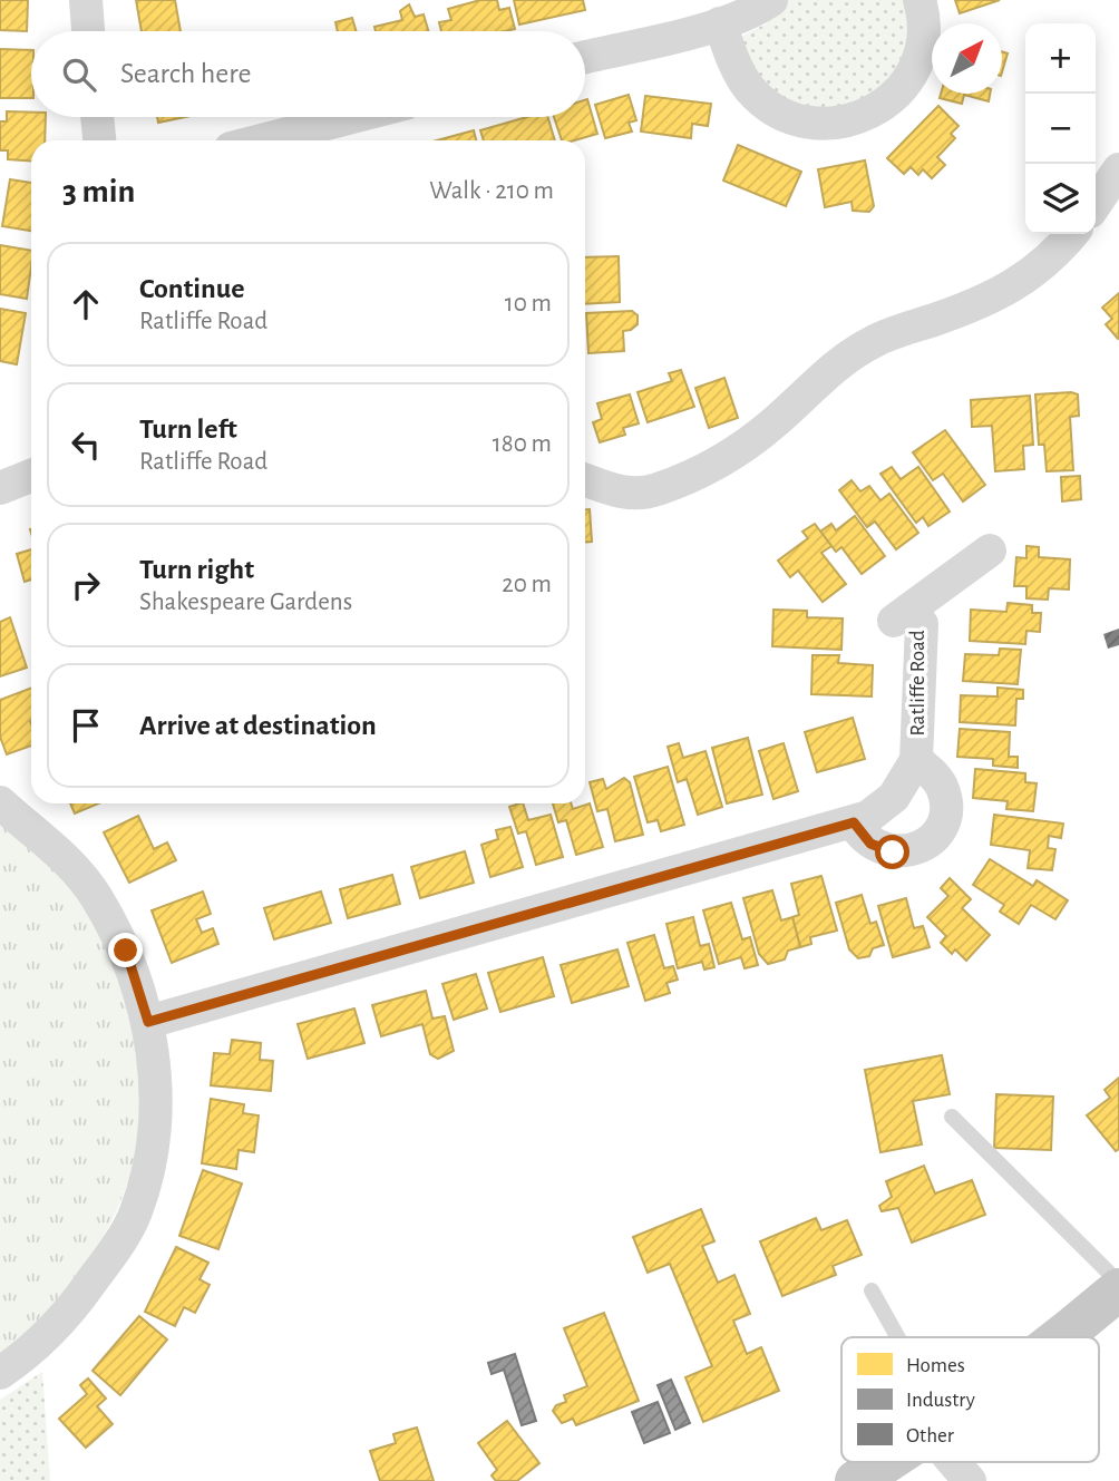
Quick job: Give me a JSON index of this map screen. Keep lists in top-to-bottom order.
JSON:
{
  "streets": {
    "street": ["Ratliffe Road"]
  },
  "legend": ["Homes", "Industry", "Other"],
  "north": "top right",
  "page": {
    "map_buttons": ["+", "−"],
    "search": "Search here",
    "heading": ["3 min", "Walk · 210 m"],
    "list": [
      ["Continue", "Ratliffe Road", "10 m"],
      ["Turn left", "Ratliffe Road", "180 m"],
      ["Turn right", "Shakespeare Gardens", "20 m"],
      "Arrive at destination"
    ]
  }
}
